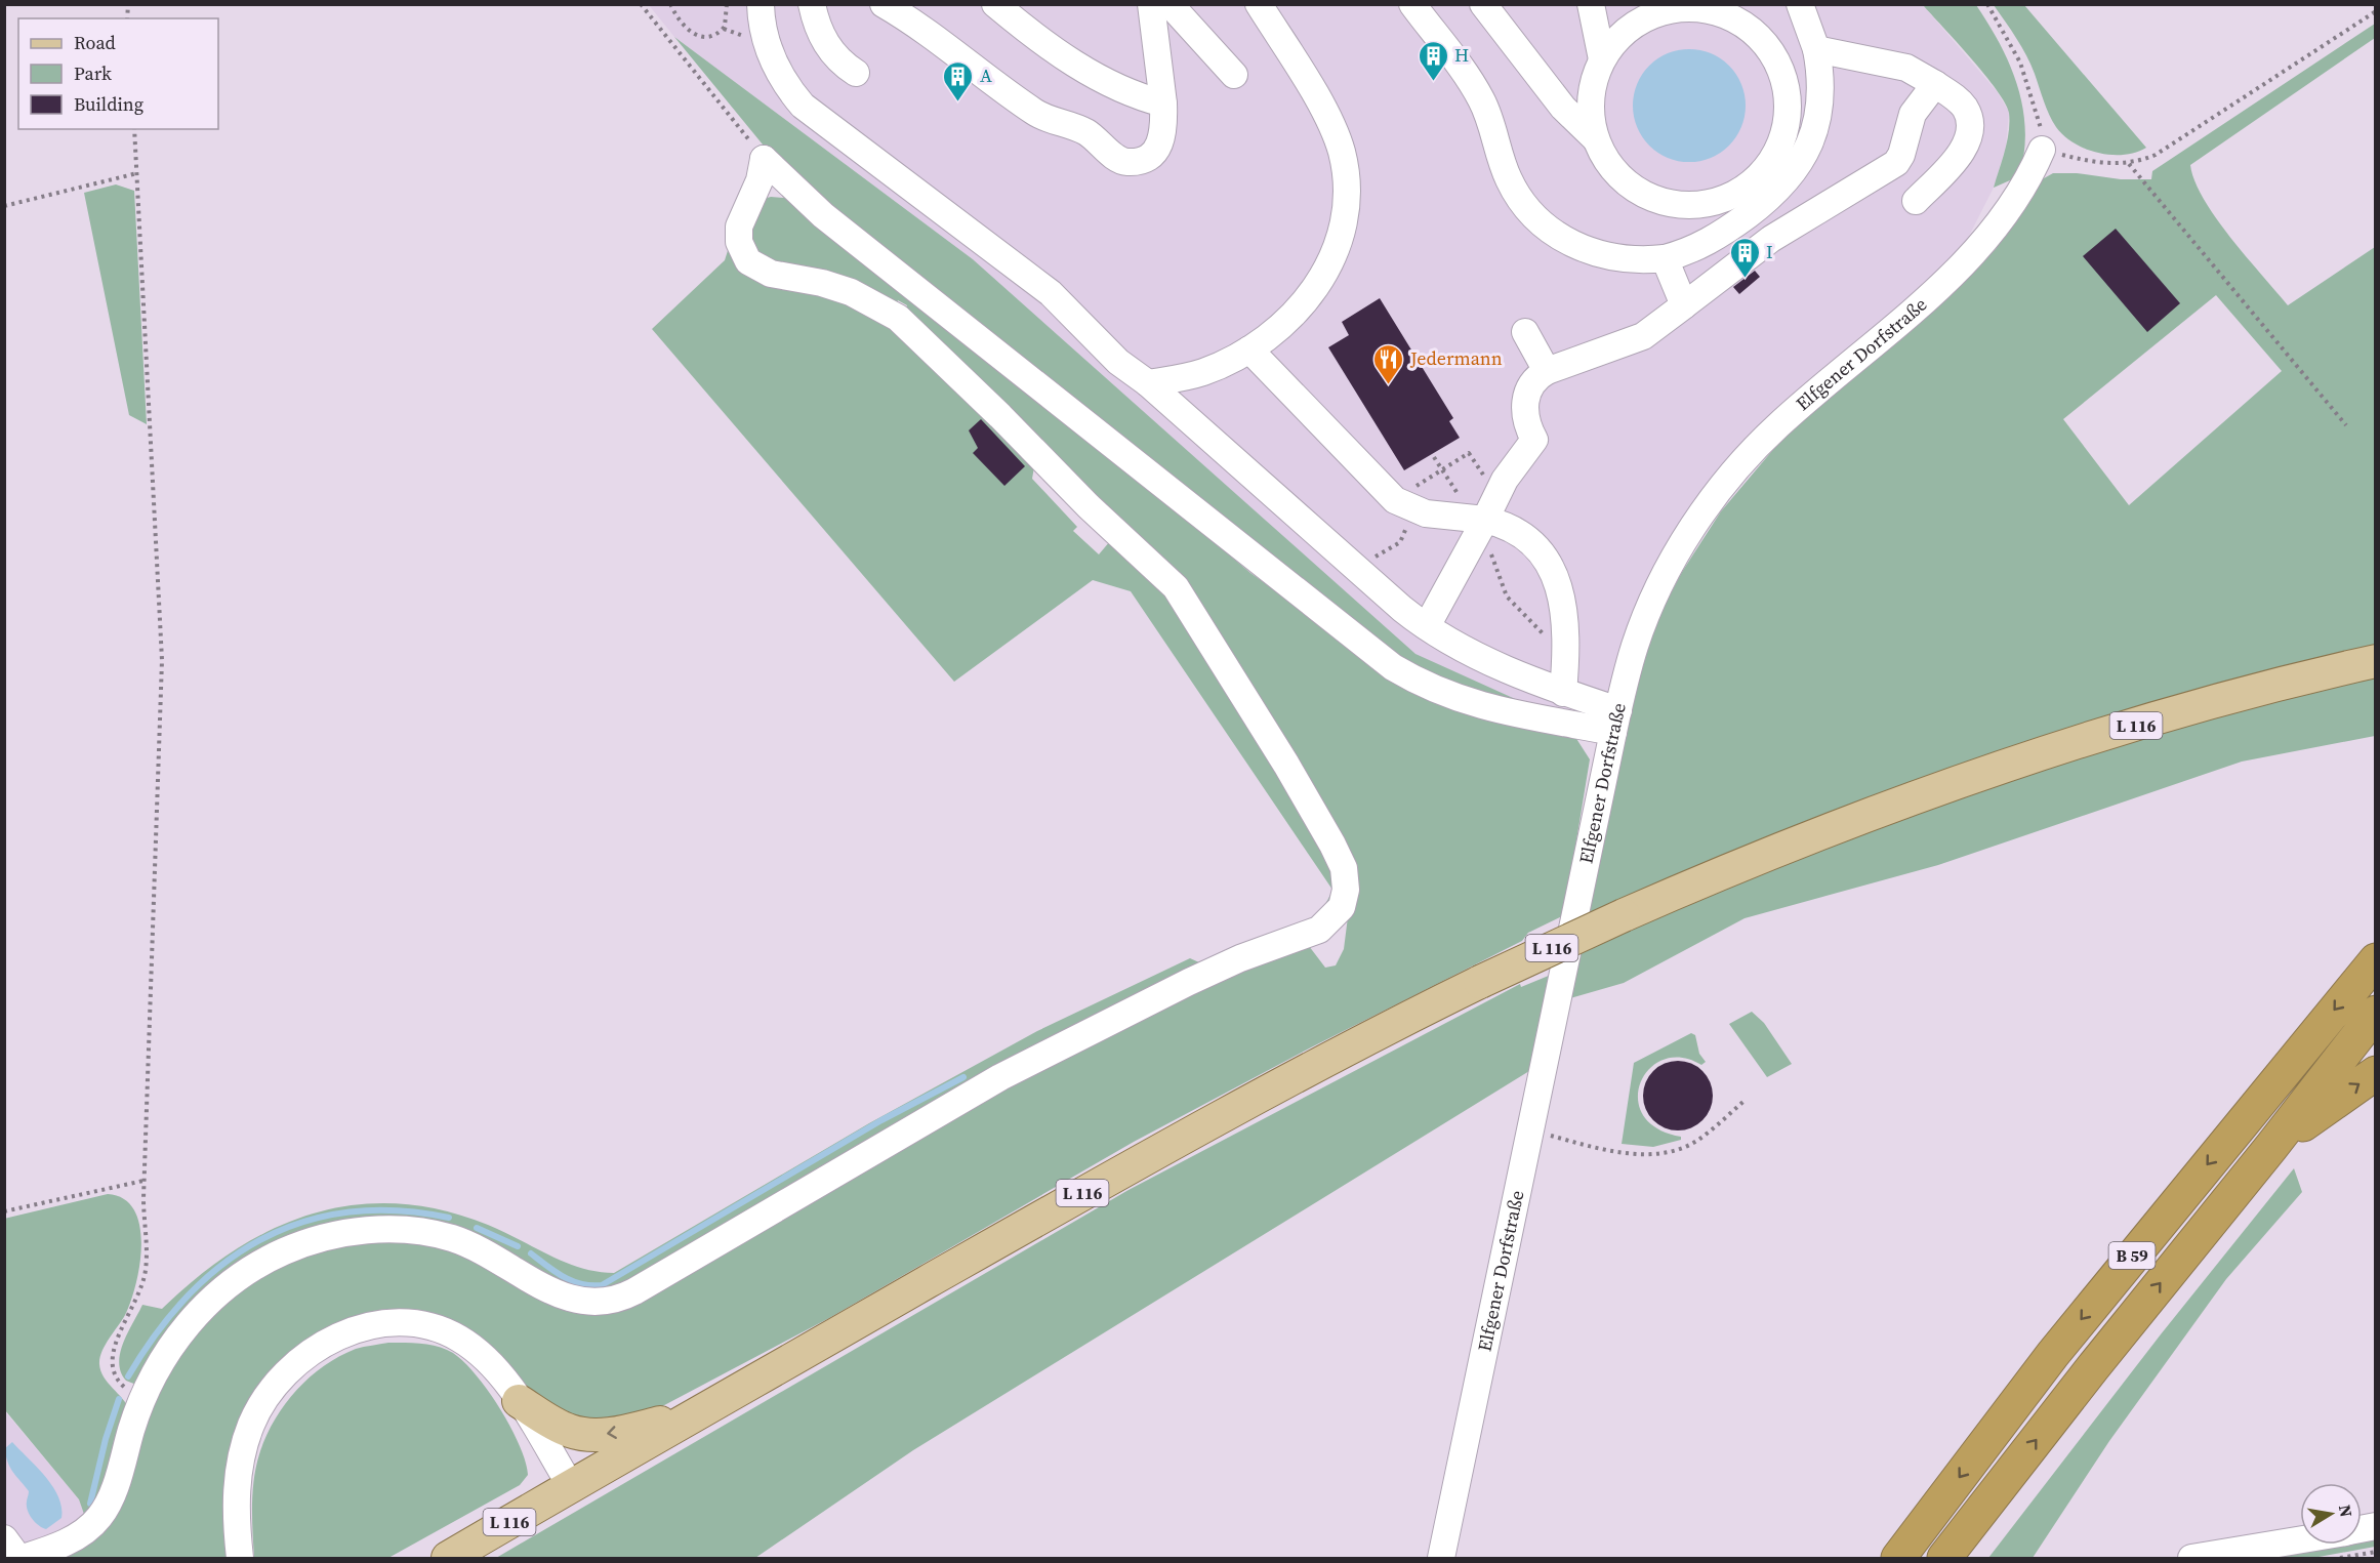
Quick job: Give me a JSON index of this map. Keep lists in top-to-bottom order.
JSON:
{
  "streets": {
    "highway": ["B 59"],
    "main road": ["L 116"],
    "street": ["Elfgener Dorfstraße"]
  },
  "places": {
    "building": ["H", "A", "I"],
    "restaurant": ["Jedermann"]
  },
  "legend": ["Road", "Park", "Building"],
  "north": "right"
}
